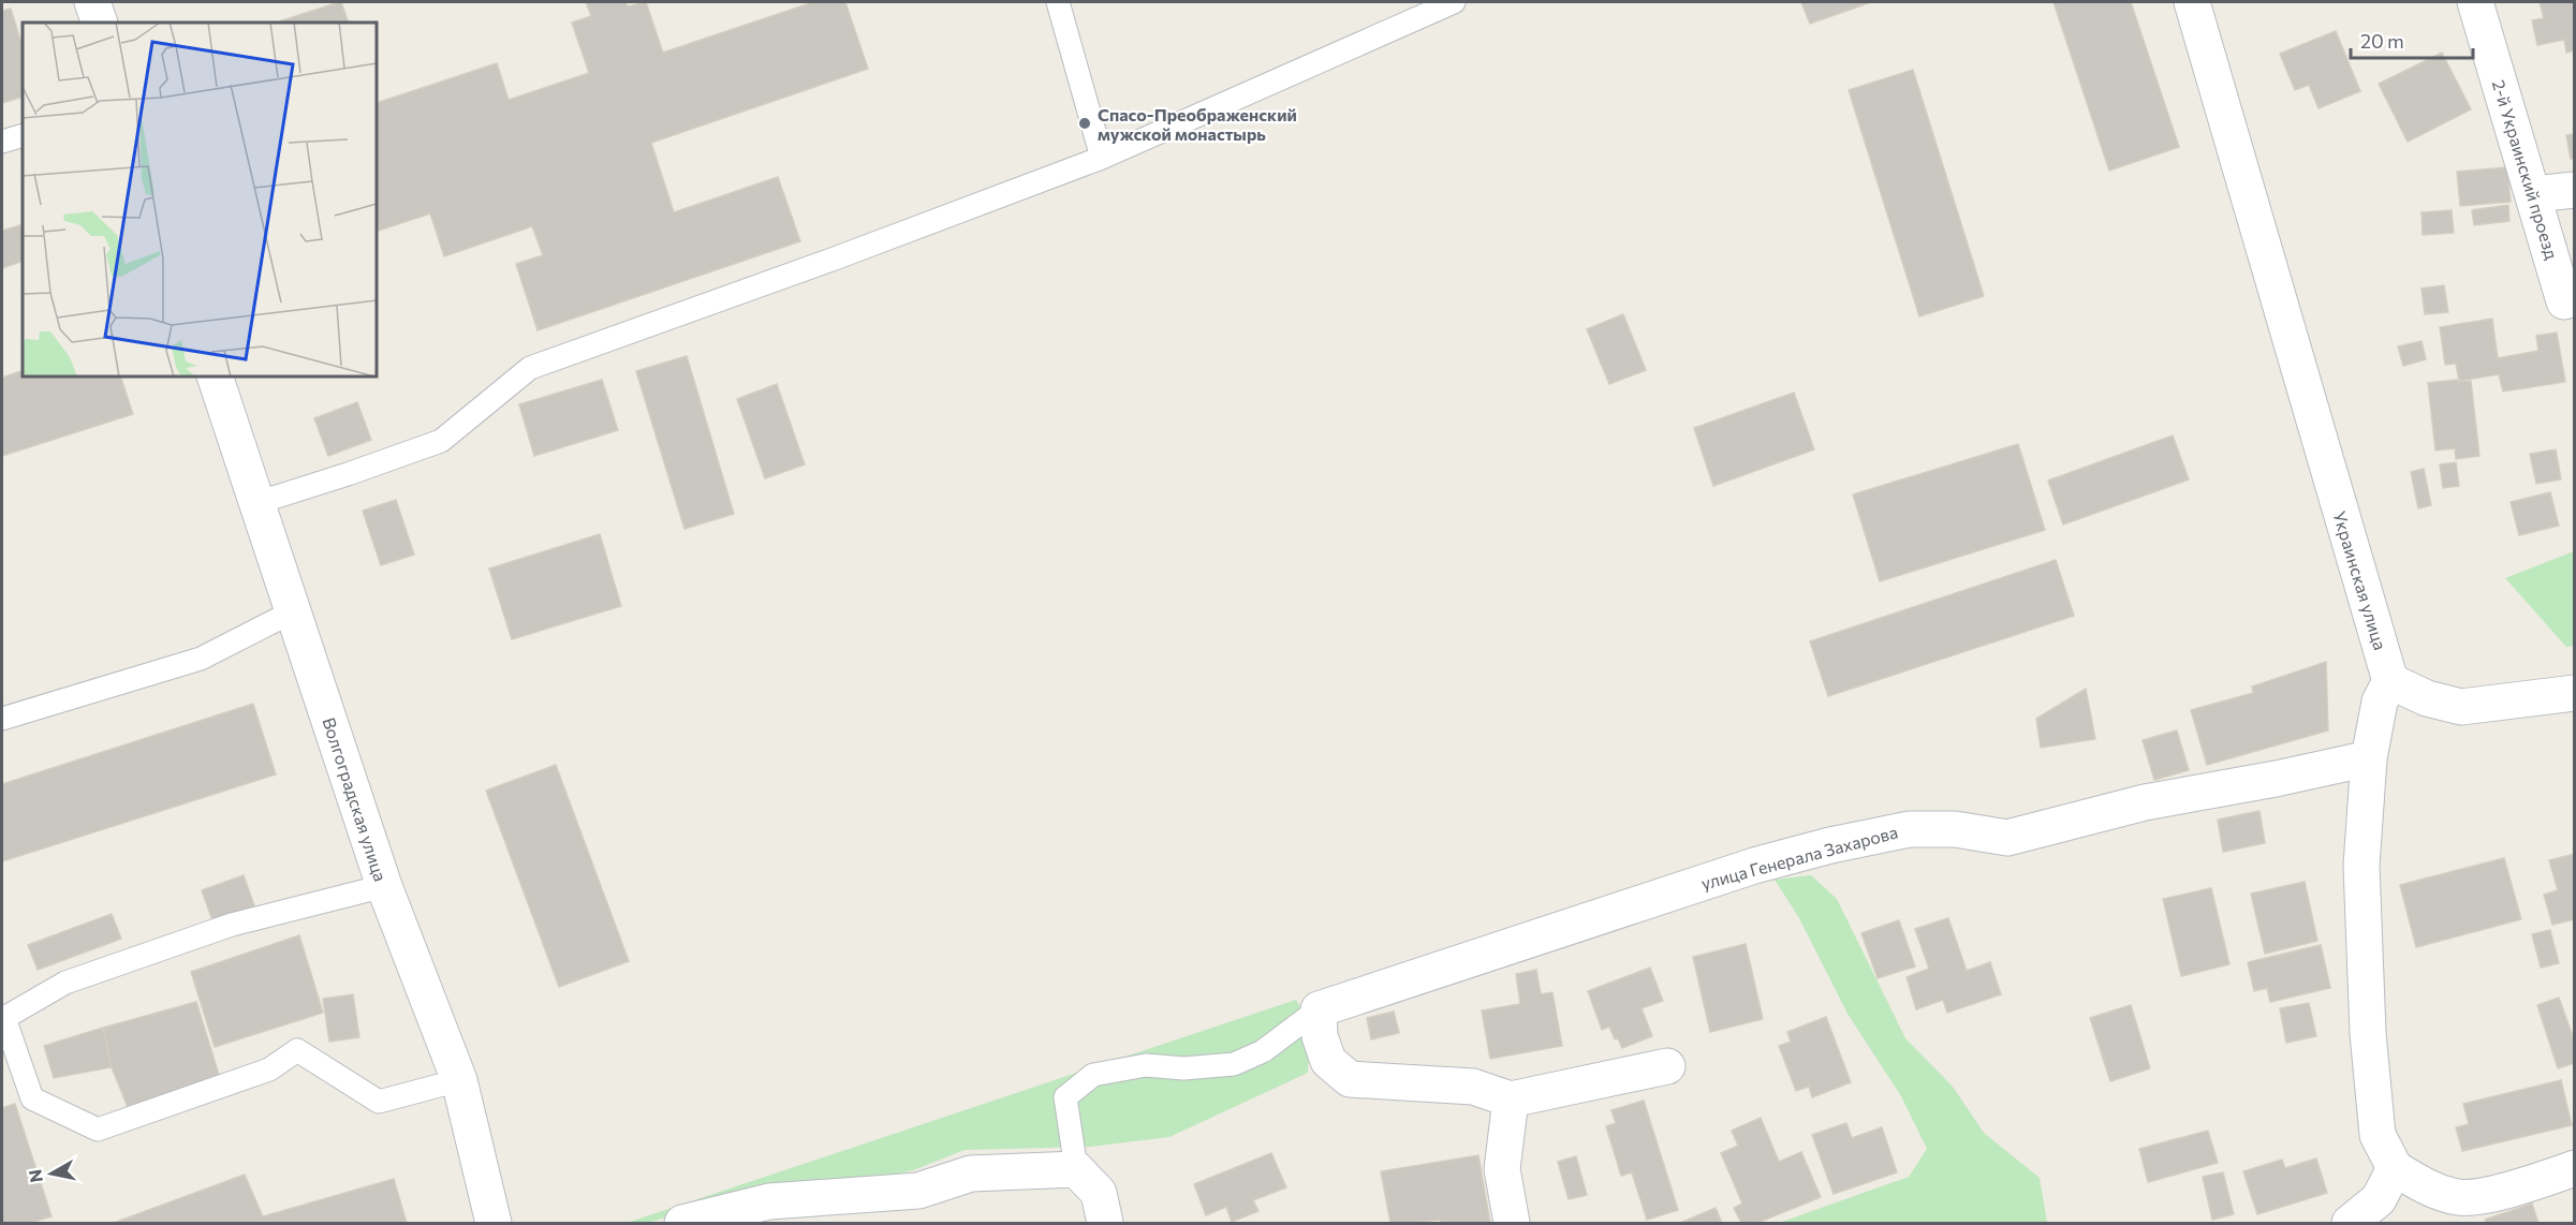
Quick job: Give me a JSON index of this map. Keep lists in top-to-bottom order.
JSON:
{
  "streets": {
    "street": [
      "2-й Украинский проезд",
      "Украинская улица",
      "Волгоградская улица",
      "улица Генерала Захарова"
    ]
  },
  "places": ["Спасо-Преображенский мужской монастырь"],
  "scale_bar": "20 m",
  "north": "left"
}
